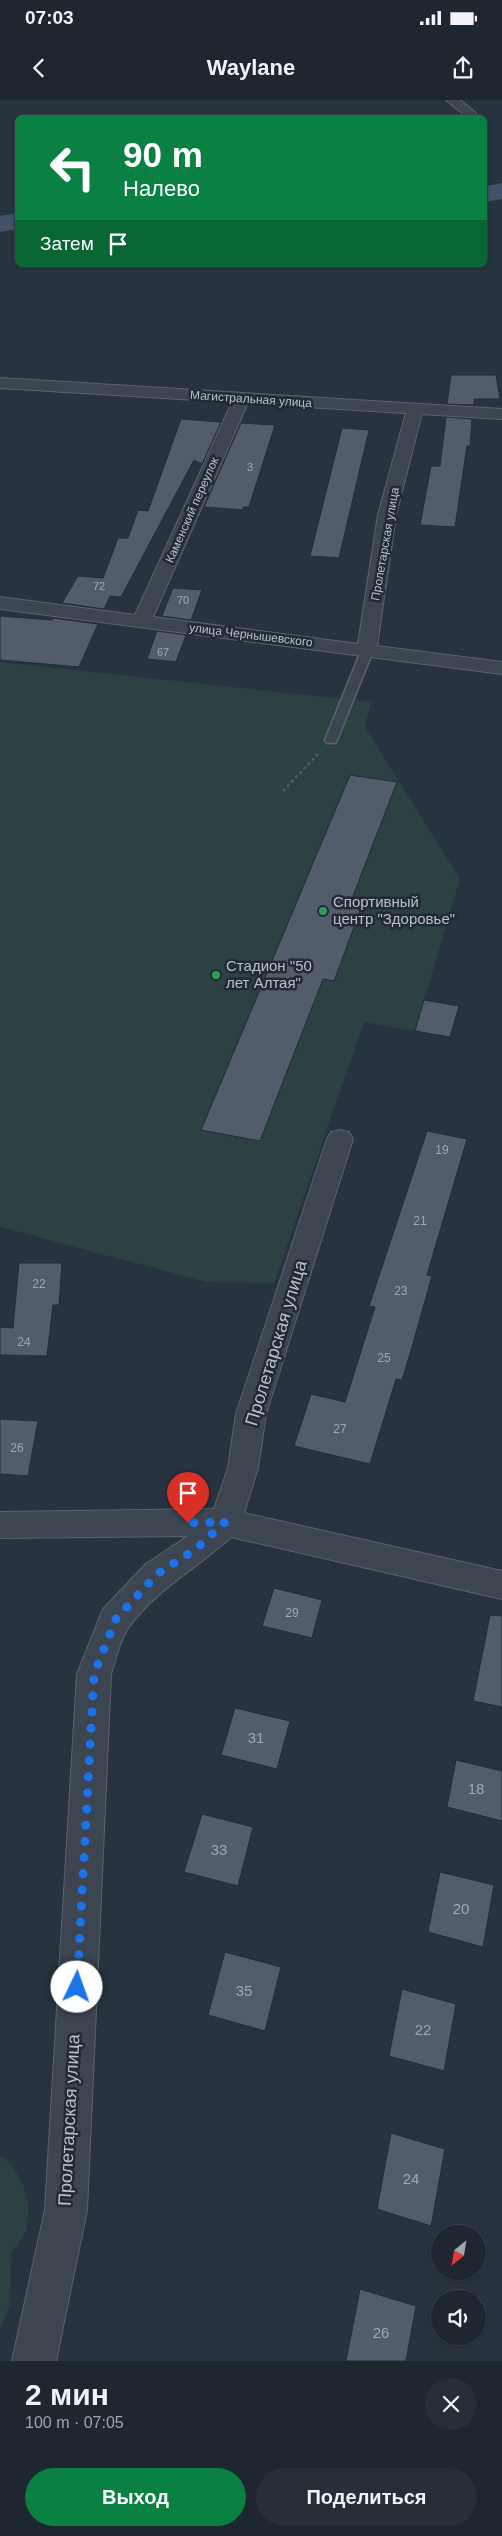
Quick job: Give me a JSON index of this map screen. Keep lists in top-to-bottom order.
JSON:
{
  "streets": {
    "street": [
      "Магистральная улица",
      "Каменский переулок",
      "Пролетарская улица",
      "улица Чернышевского"
    ]
  },
  "crossings": [
    ["Магистральная улица", "Каменский переулок"],
    ["Магистральная улица", "Пролетарская улица"],
    ["Каменский переулок", "улица Чернышевского"],
    ["Пролетарская улица", "улица Чернышевского"]
  ],
  "places": ["Спортивный центр \"Здоровье\"", "Стадион \"50 лет Алтая\""],
  "house_numbers": [
    "3",
    "72",
    "70",
    "67",
    "19",
    "21",
    "22",
    "23",
    "24",
    "25",
    "27",
    "26",
    "29",
    "31",
    "18",
    "33",
    "20",
    "35",
    "22",
    "24",
    "26"
  ],
  "north": "bottom left",
  "page": {
    "status": "07:03",
    "header": "Waylane",
    "turn": ["90 m", "Налево"],
    "then": "Затем",
    "heading": ["2 мин", "100 m · 07:05"],
    "buttons": ["Выход", "Поделиться"]
  }
}
